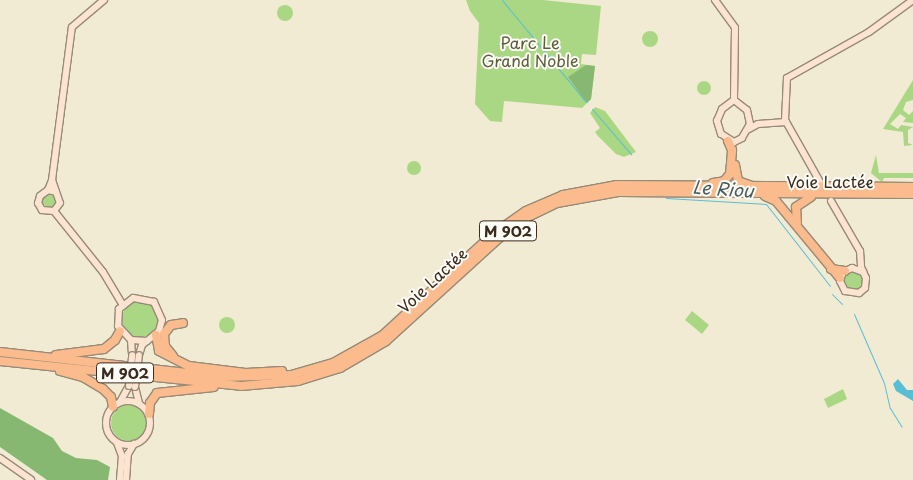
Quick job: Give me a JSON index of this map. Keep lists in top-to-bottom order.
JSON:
{
  "streets": {
    "highway": ["Voie Lactée", "M 902"]
  },
  "water": ["Le Riou"],
  "parks": ["Parc Le Grand Noble"]
}
